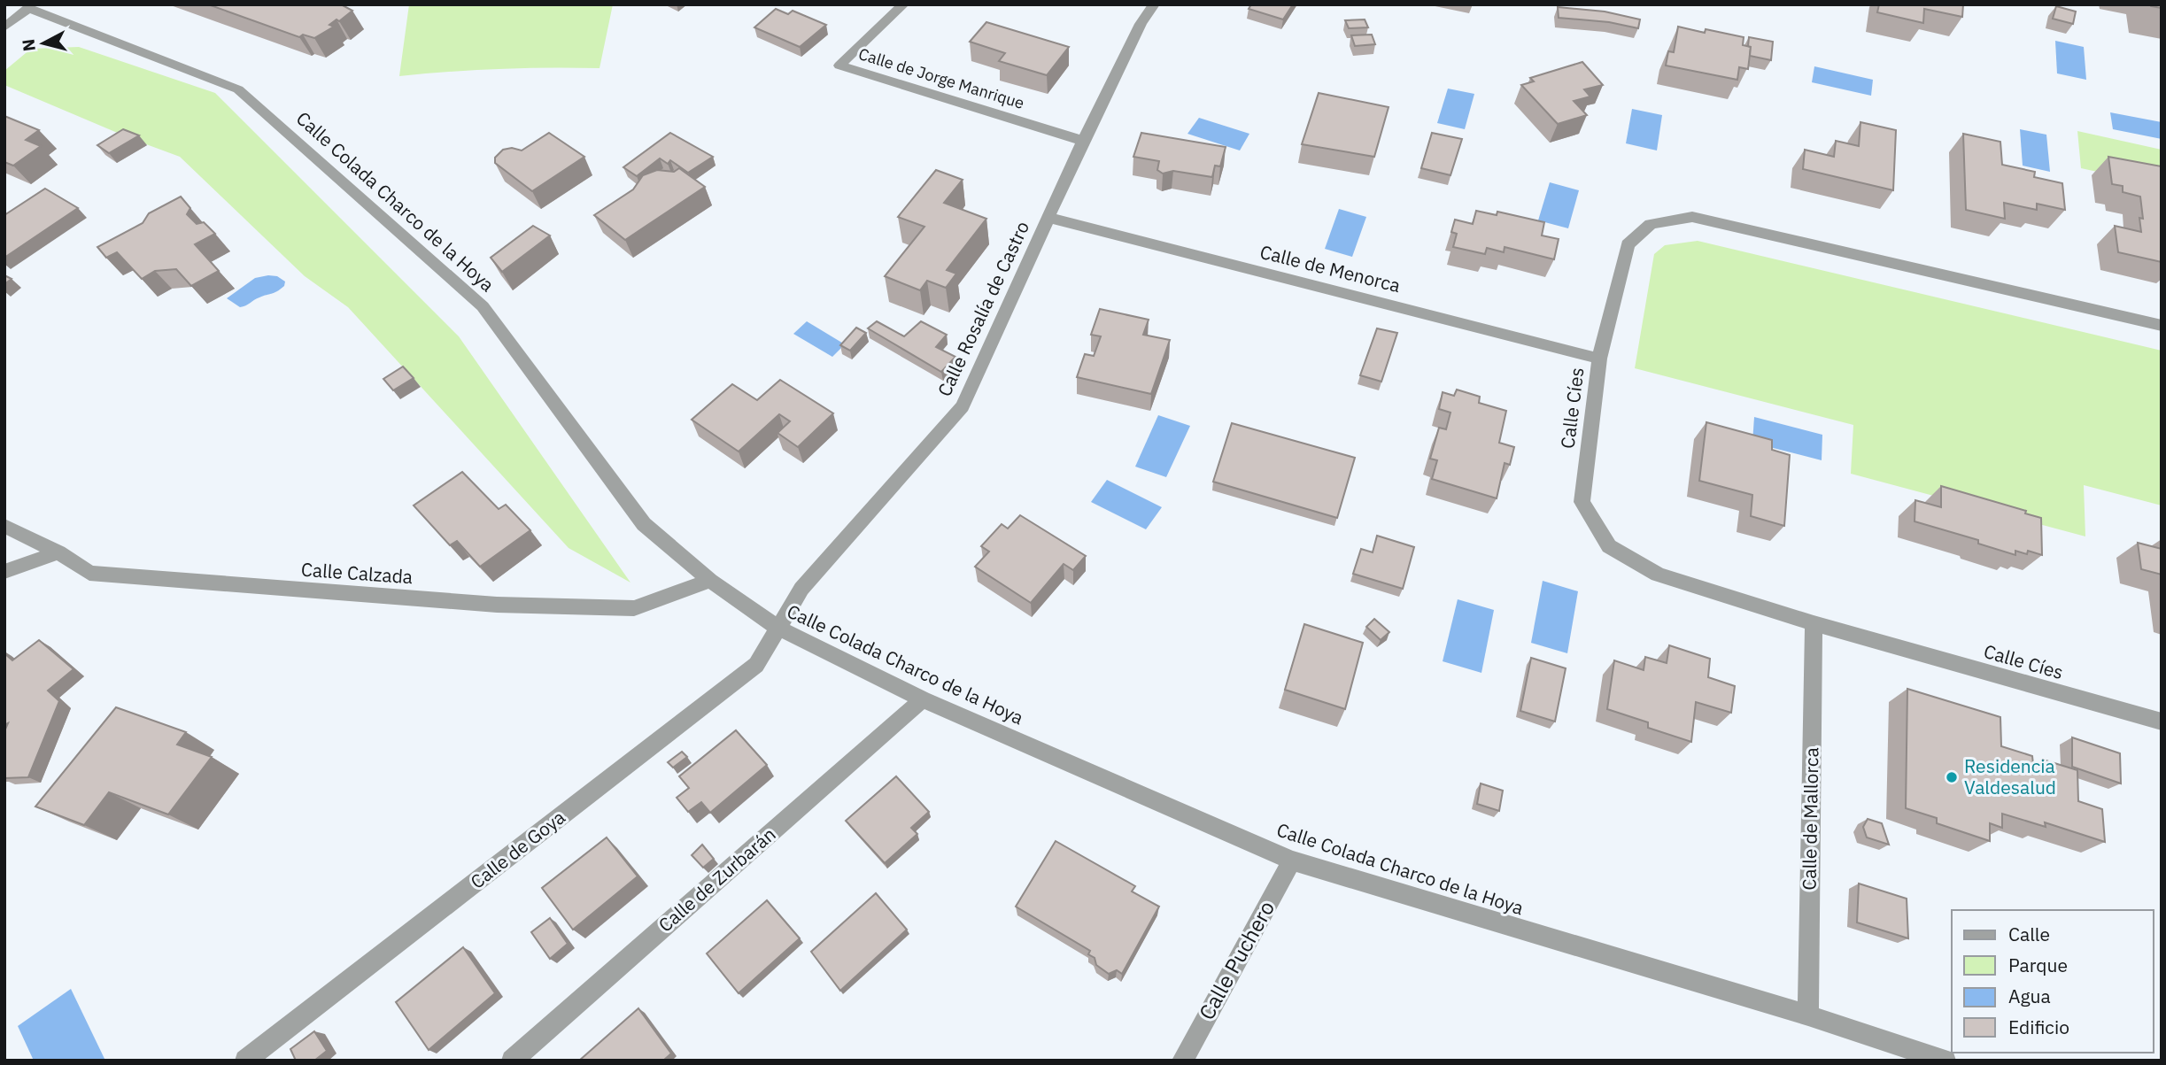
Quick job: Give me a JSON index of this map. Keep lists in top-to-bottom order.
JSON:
{
  "streets": {
    "street": [
      "Calle de Jorge Manrique",
      "Calle Colada Charco de la Hoya",
      "Calle de Menorca",
      "Calle Rosalía de Castro",
      "Calle Cíes",
      "Calle Calzada",
      "Calle de Mallorca",
      "Calle de Goya",
      "Calle de Zurbarán",
      "Calle Puchero"
    ]
  },
  "crossings": [
    ["Calle de Jorge Manrique", "Calle Rosalía de Castro"],
    ["Calle Colada Charco de la Hoya", "Calle Rosalía de Castro"],
    ["Calle Colada Charco de la Hoya", "Calle Calzada"],
    ["Calle Colada Charco de la Hoya", "Calle de Mallorca"],
    ["Calle Colada Charco de la Hoya", "Calle de Goya"],
    ["Calle Colada Charco de la Hoya", "Calle de Zurbarán"],
    ["Calle Colada Charco de la Hoya", "Calle Puchero"],
    ["Calle de Menorca", "Calle Rosalía de Castro"],
    ["Calle de Menorca", "Calle Cíes"],
    ["Calle Rosalía de Castro", "Calle de Goya"],
    ["Calle Cíes", "Calle de Mallorca"]
  ],
  "places": ["Residencia Valdesalud"],
  "legend": [
    "Calle",
    "Parque",
    "Agua",
    "Edificio"
  ],
  "north": "left"
}
